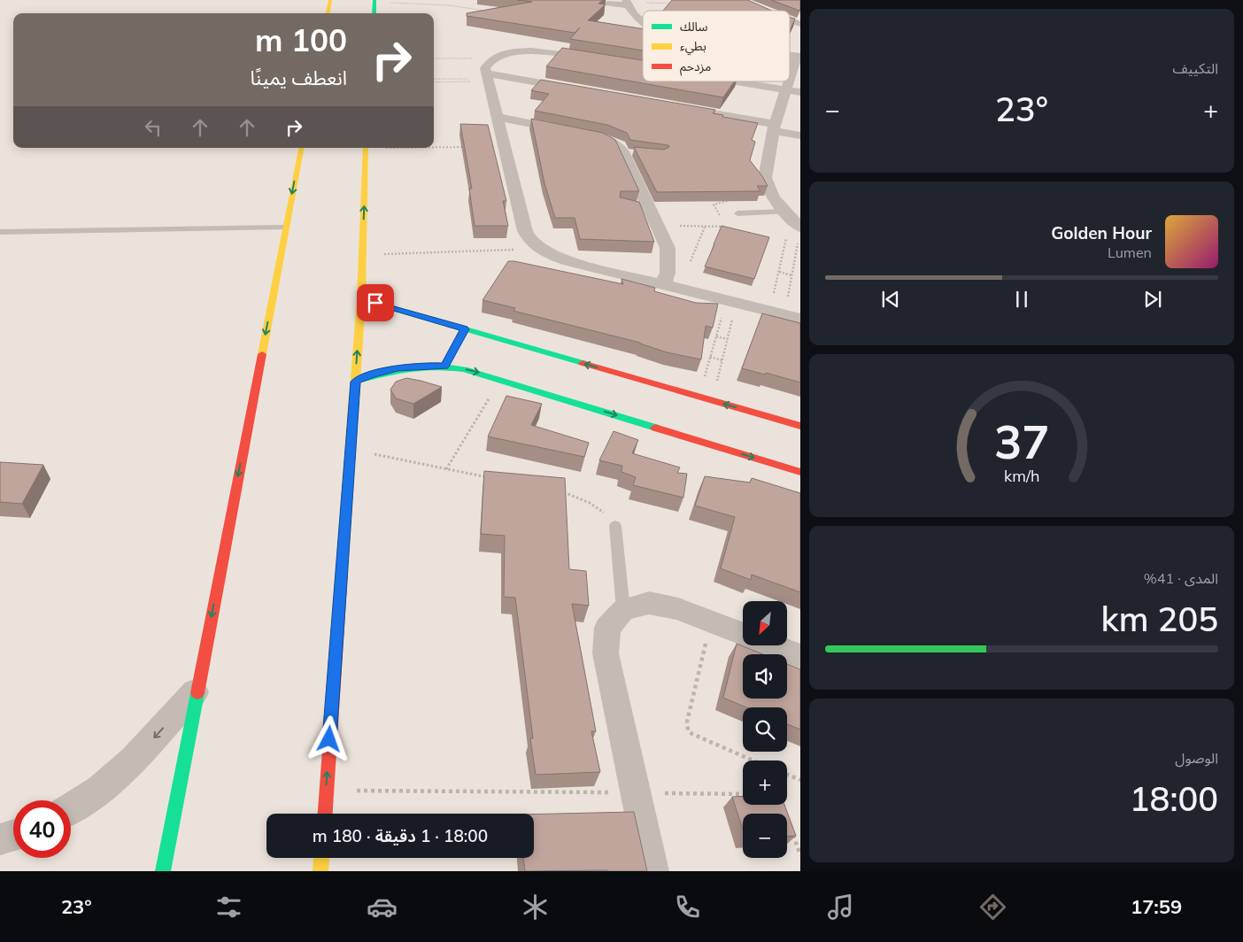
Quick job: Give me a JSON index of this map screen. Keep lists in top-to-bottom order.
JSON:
{
  "legend": ["سالك", "بطيء", "مزدحم"],
  "north": "bottom left",
  "page": {
    "tile": [
      "التكييف",
      ["المدى · 41%", "205 km"],
      ["الوصول", "18:00"]
    ],
    "turn": ["100 m", "انعطف يمينًا"],
    "heat": ["−", "23°", "+"],
    "song": ["Golden Hour", "Lumen"],
    "map_buttons": ["+", "−"],
    "limit": "40",
    "trip": "18:00 · 1 دقيقة · 180 m",
    "tabs": ["17:59", "23°"],
    "gauge": ["37", "km/h"]
  }
}
